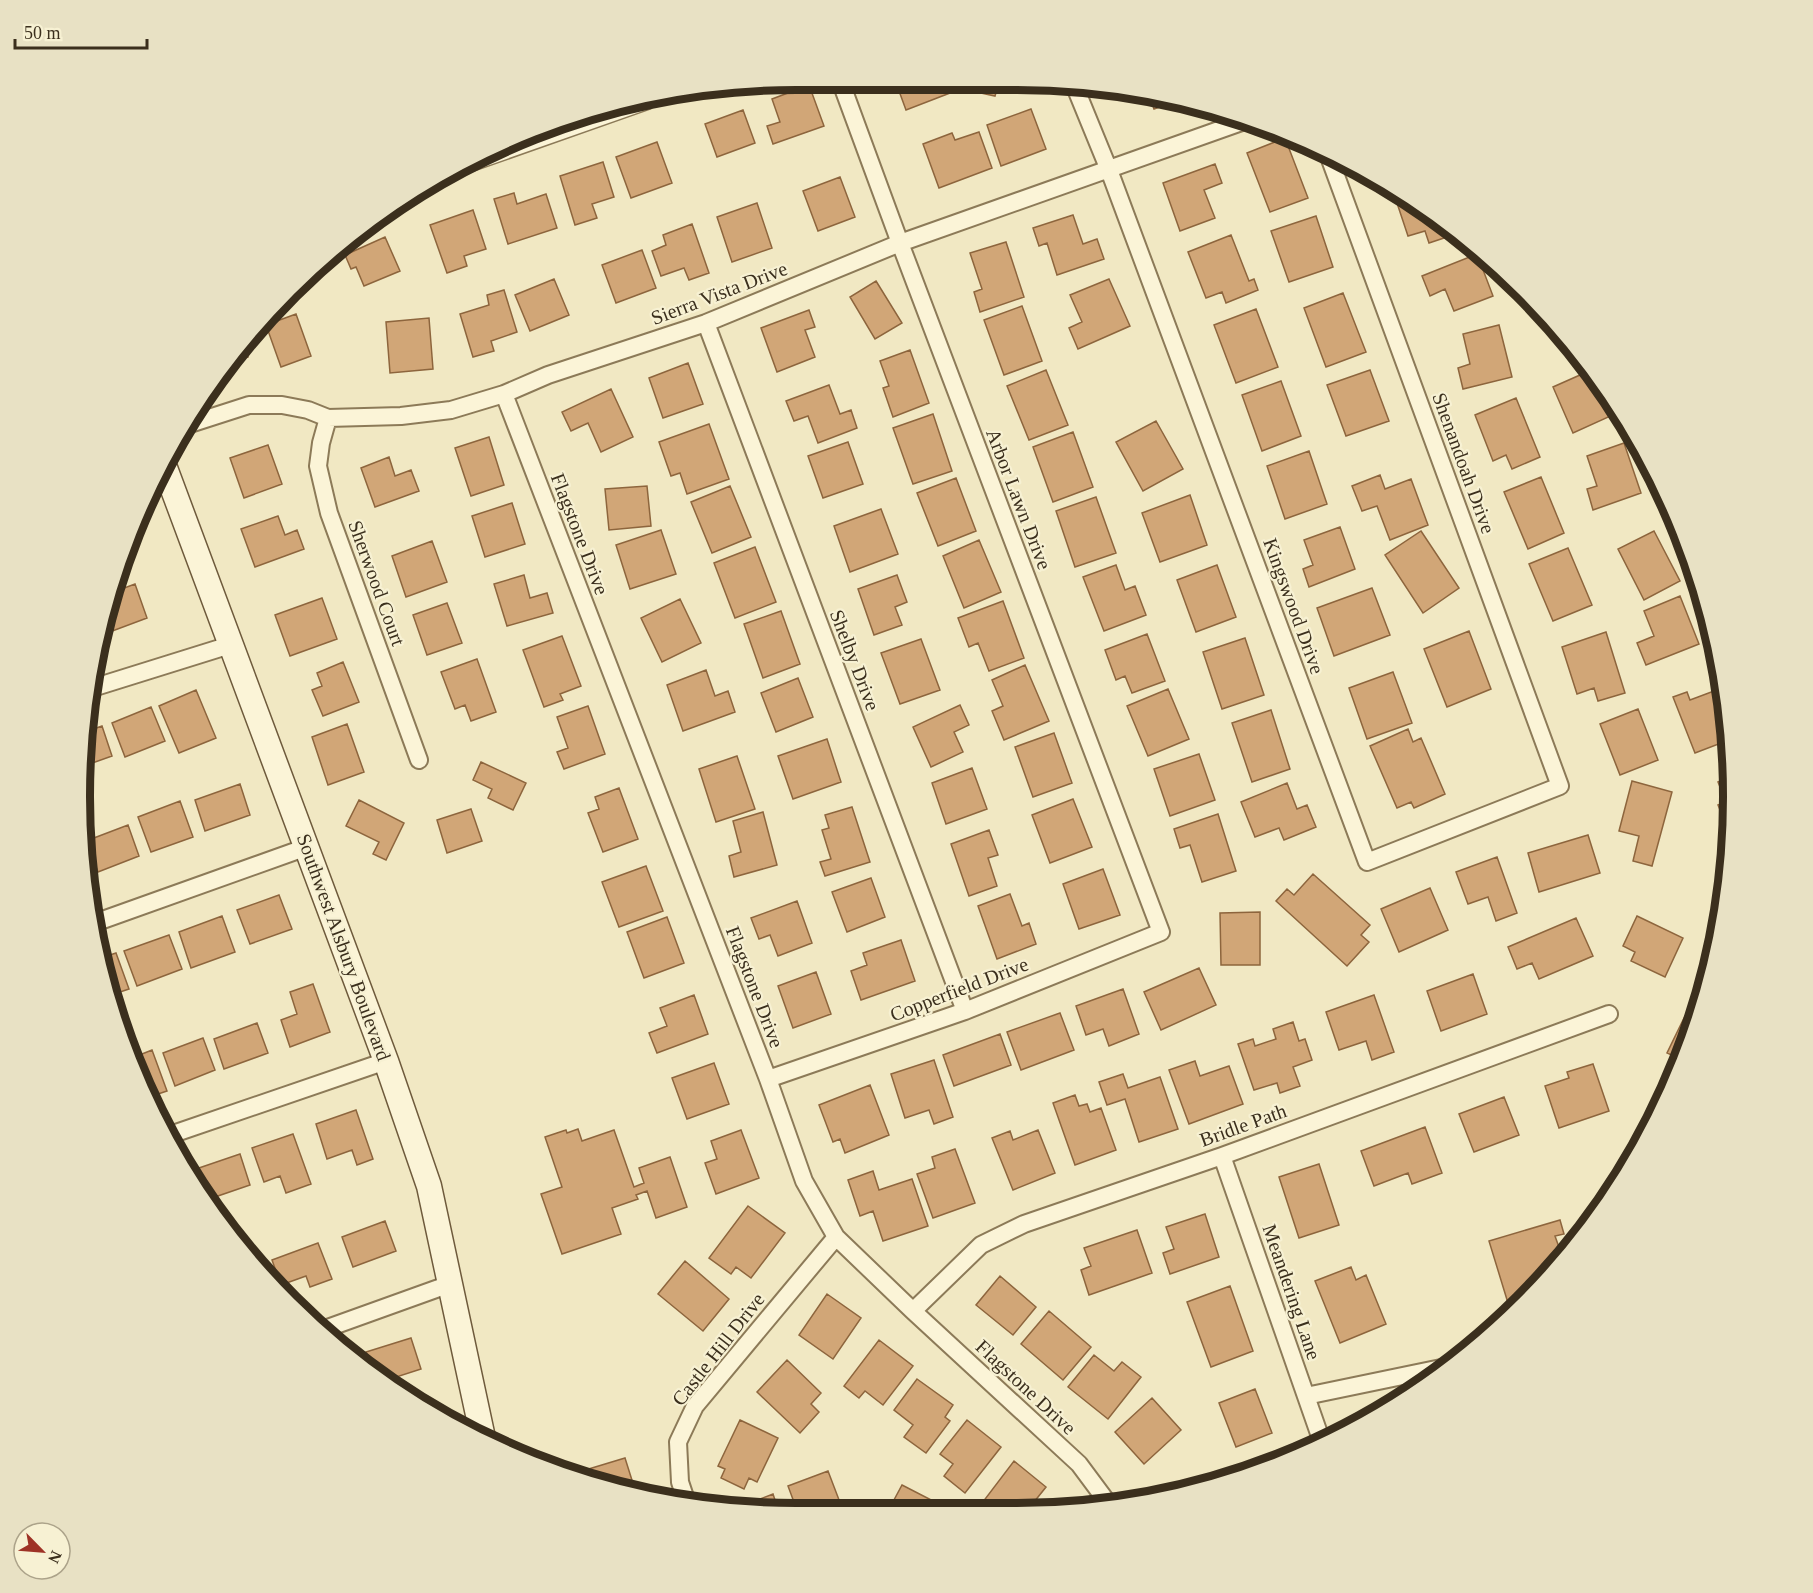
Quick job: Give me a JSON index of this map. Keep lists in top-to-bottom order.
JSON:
{
  "streets": {
    "main road": ["Southwest Alsbury Boulevard"],
    "street": [
      "Sierra Vista Drive",
      "Shenandoah Drive",
      "Arbor Lawn Drive",
      "Flagstone Drive",
      "Sherwood Court",
      "Kingswood Drive",
      "Shelby Drive",
      "Copperfield Drive",
      "Bridle Path",
      "Meandering Lane",
      "Castle Hill Drive"
    ]
  },
  "crossings": [
    ["Sierra Vista Drive", "Arbor Lawn Drive"],
    ["Sierra Vista Drive", "Flagstone Drive"],
    ["Sierra Vista Drive", "Sherwood Court"],
    ["Sierra Vista Drive", "Kingswood Drive"],
    ["Sierra Vista Drive", "Shelby Drive"],
    ["Shenandoah Drive", "Kingswood Drive"],
    ["Arbor Lawn Drive", "Copperfield Drive"],
    ["Flagstone Drive", "Copperfield Drive"],
    ["Flagstone Drive", "Bridle Path"],
    ["Flagstone Drive", "Castle Hill Drive"],
    ["Shelby Drive", "Copperfield Drive"],
    ["Bridle Path", "Meandering Lane"]
  ],
  "scale_bar": "50 m",
  "north": "bottom right"
}
